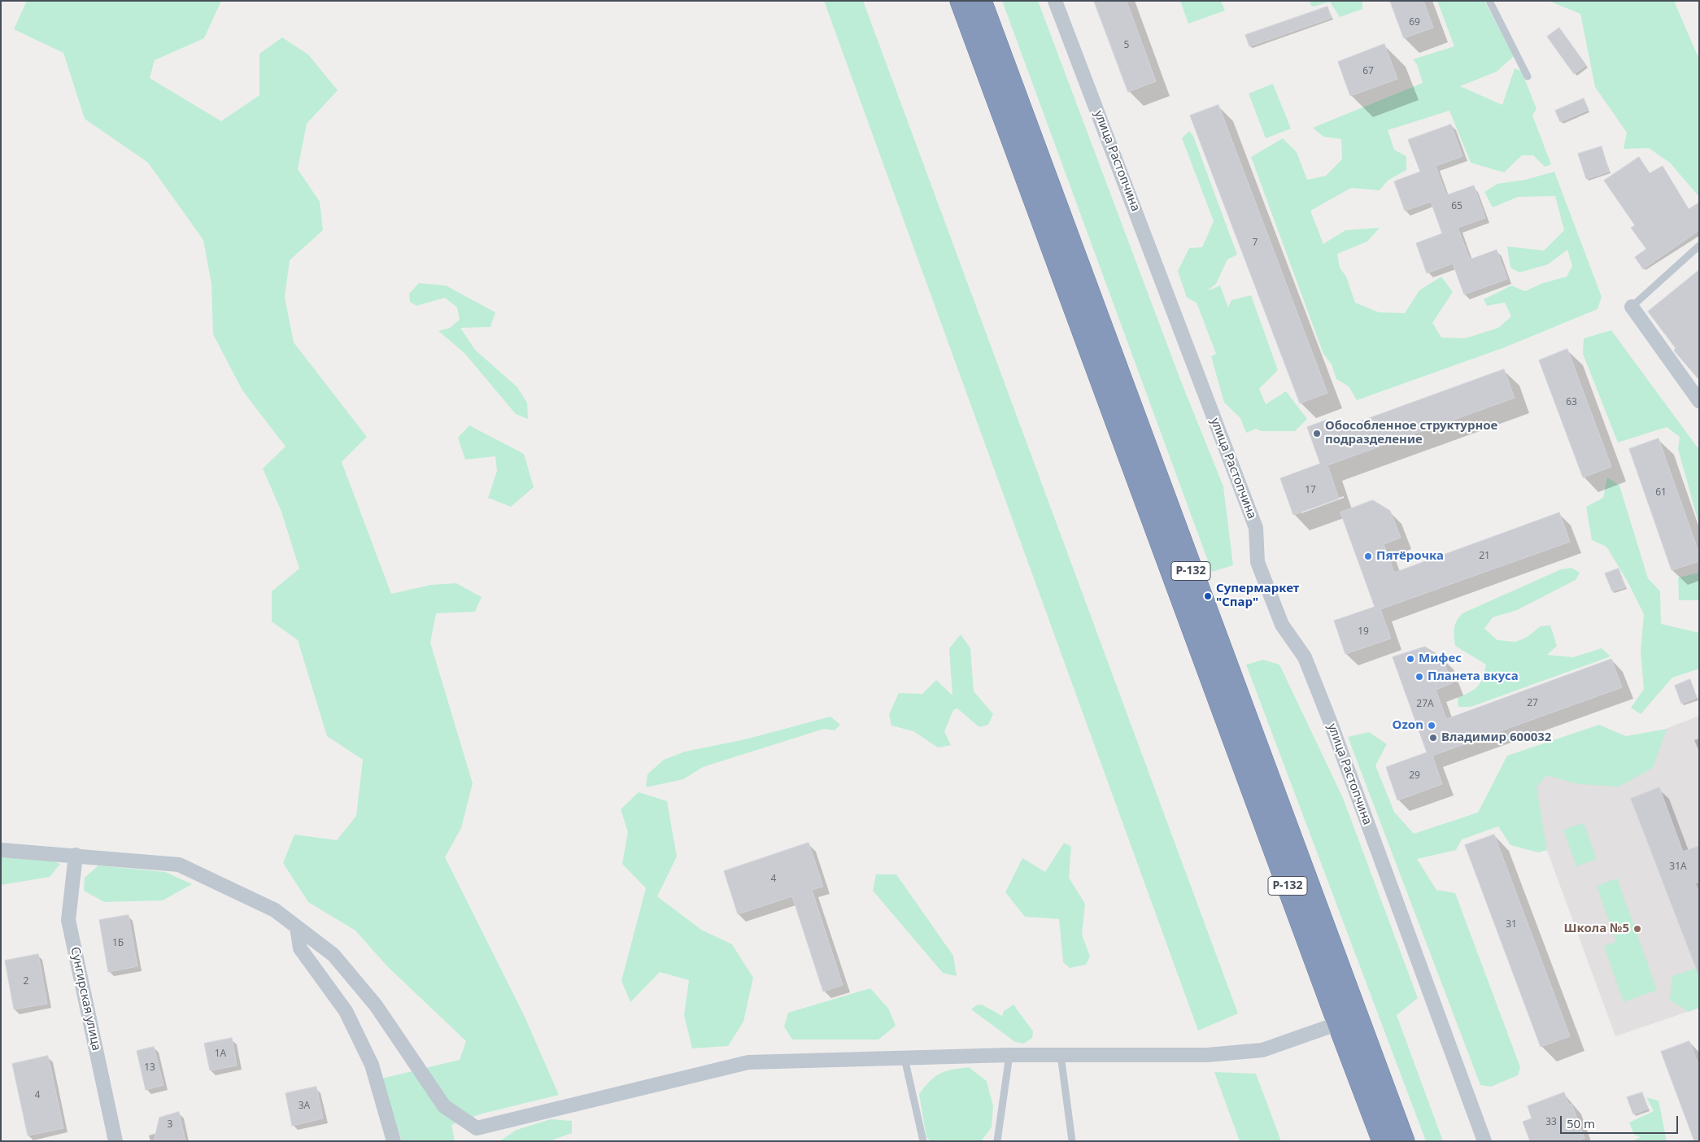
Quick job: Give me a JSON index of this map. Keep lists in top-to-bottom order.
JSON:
{
  "streets": {
    "highway": ["Р-132"],
    "street": ["улица Растопчина", "Сунгирская улица"]
  },
  "places": [
    "Обособленное структурное подразделение",
    "Пятёрочка",
    "Супермаркет \"Спар\"",
    "Мифес",
    "Планета вкуса",
    "Ozon",
    "Владимир 600032",
    "Школа №5"
  ],
  "house_numbers": [
    "69",
    "5",
    "67",
    "65",
    "7",
    "63",
    "17",
    "61",
    "21",
    "19",
    "27",
    "27А",
    "29",
    "31А",
    "4",
    "31",
    "1Б",
    "2",
    "1А",
    "13",
    "4",
    "3А",
    "33",
    "3"
  ],
  "scale_bar": "50 m"
}
